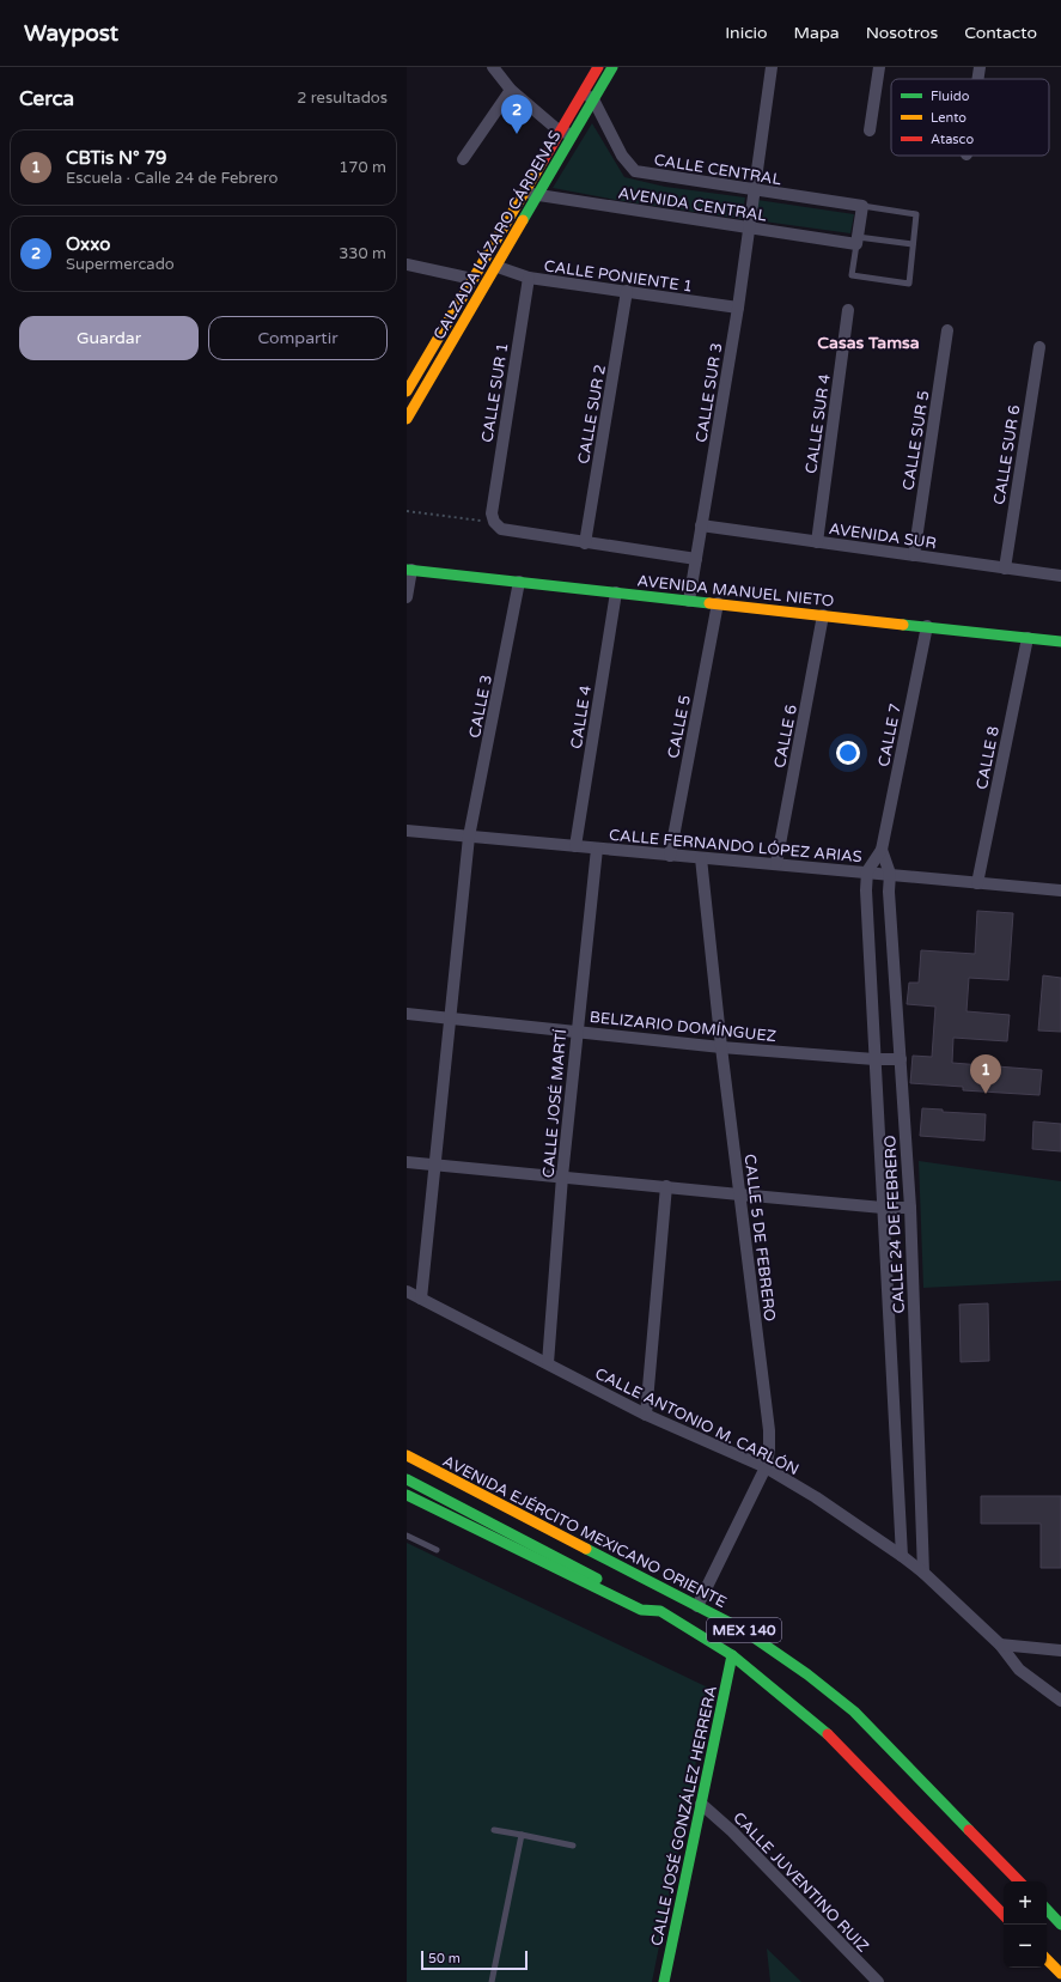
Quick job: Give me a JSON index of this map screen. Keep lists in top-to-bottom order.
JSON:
{
  "streets": {
    "main road": [
      "CALZADA LÁZARO CÁRDENAS",
      "AVENIDA MANUEL NIETO",
      "AVENIDA EJÉRCITO MEXICANO ORIENTE",
      "MEX 140",
      "CALLE JOSÉ GONZÁLEZ HERRERA"
    ],
    "street": [
      "CALLE CENTRAL",
      "AVENIDA CENTRAL",
      "CALLE PONIENTE 1",
      "CALLE SUR 1",
      "CALLE SUR 3",
      "CALLE SUR 2",
      "CALLE SUR 4",
      "CALLE SUR 5",
      "CALLE SUR 6",
      "AVENIDA SUR",
      "CALLE 3",
      "CALLE 4",
      "CALLE 5",
      "CALLE 7",
      "CALLE 6",
      "CALLE 8",
      "CALLE FERNANDO LÓPEZ ARIAS",
      "BELIZARIO DOMÍNGUEZ",
      "CALLE JOSÉ MARTÍ",
      "CALLE 24 DE FEBRERO",
      "CALLE 5 DE FEBRERO",
      "CALLE ANTONIO M. CARLÓN",
      "CALLE JUVENTINO RUIZ"
    ]
  },
  "crossings": [
    ["CALLE CENTRAL", "CALZADA LÁZARO CÁRDENAS"],
    ["CALLE CENTRAL", "CALLE SUR 3"],
    ["AVENIDA CENTRAL", "CALZADA LÁZARO CÁRDENAS"],
    ["AVENIDA CENTRAL", "CALLE SUR 3"],
    ["CALZADA LÁZARO CÁRDENAS", "CALLE PONIENTE 1"],
    ["CALLE PONIENTE 1", "CALLE SUR 1"],
    ["CALLE PONIENTE 1", "CALLE SUR 3"],
    ["CALLE PONIENTE 1", "CALLE SUR 2"],
    ["CALLE SUR 3", "AVENIDA SUR"],
    ["CALLE SUR 3", "AVENIDA MANUEL NIETO"],
    ["CALLE SUR 4", "AVENIDA SUR"],
    ["CALLE SUR 5", "AVENIDA SUR"],
    ["CALLE SUR 6", "AVENIDA SUR"],
    ["AVENIDA MANUEL NIETO", "CALLE 3"],
    ["AVENIDA MANUEL NIETO", "CALLE 4"],
    ["AVENIDA MANUEL NIETO", "CALLE 5"],
    ["AVENIDA MANUEL NIETO", "CALLE 7"],
    ["AVENIDA MANUEL NIETO", "CALLE 6"],
    ["AVENIDA MANUEL NIETO", "CALLE 8"],
    ["CALLE 3", "CALLE FERNANDO LÓPEZ ARIAS"],
    ["CALLE 3", "BELIZARIO DOMÍNGUEZ"],
    ["CALLE 3", "CALLE ANTONIO M. CARLÓN"],
    ["CALLE 4", "CALLE FERNANDO LÓPEZ ARIAS"],
    ["CALLE 5", "CALLE FERNANDO LÓPEZ ARIAS"],
    ["CALLE 7", "CALLE FERNANDO LÓPEZ ARIAS"],
    ["CALLE 7", "CALLE 24 DE FEBRERO"],
    ["CALLE 6", "CALLE FERNANDO LÓPEZ ARIAS"],
    ["CALLE 8", "CALLE FERNANDO LÓPEZ ARIAS"],
    ["CALLE FERNANDO LÓPEZ ARIAS", "CALLE JOSÉ MARTÍ"],
    ["CALLE FERNANDO LÓPEZ ARIAS", "CALLE 24 DE FEBRERO"],
    ["CALLE FERNANDO LÓPEZ ARIAS", "CALLE 5 DE FEBRERO"],
    ["BELIZARIO DOMÍNGUEZ", "CALLE JOSÉ MARTÍ"],
    ["BELIZARIO DOMÍNGUEZ", "CALLE 24 DE FEBRERO"],
    ["BELIZARIO DOMÍNGUEZ", "CALLE 5 DE FEBRERO"],
    ["CALLE JOSÉ MARTÍ", "CALLE ANTONIO M. CARLÓN"],
    ["CALLE 24 DE FEBRERO", "CALLE ANTONIO M. CARLÓN"],
    ["CALLE 5 DE FEBRERO", "CALLE ANTONIO M. CARLÓN"],
    ["CALLE 5 DE FEBRERO", "AVENIDA EJÉRCITO MEXICANO ORIENTE"],
    ["MEX 140", "CALLE JOSÉ GONZÁLEZ HERRERA"],
    ["CALLE JOSÉ GONZÁLEZ HERRERA", "CALLE JUVENTINO RUIZ"]
  ],
  "districts": ["Casas Tamsa"],
  "legend": ["Fluido", "Lento", "Atasco"],
  "scale_bar": "50 m",
  "page": {
    "header": "Waypost",
    "nav": [
      "Inicio",
      "Mapa",
      "Nosotros",
      "Contacto"
    ],
    "heading": ["Cerca", "2 resultados"],
    "pins": ["2", "1"],
    "list": [
      {
        "mark": "1",
        "name": "CBTis N° 79",
        "note": "Escuela · Calle 24 de Febrero",
        "value": "170 m"
      },
      {
        "mark": "2",
        "name": "Oxxo",
        "note": "Supermercado",
        "value": "330 m"
      }
    ],
    "buttons": ["Guardar", "Compartir"],
    "map_buttons": ["+", "−"],
    "scale": "50 m"
  }
}
